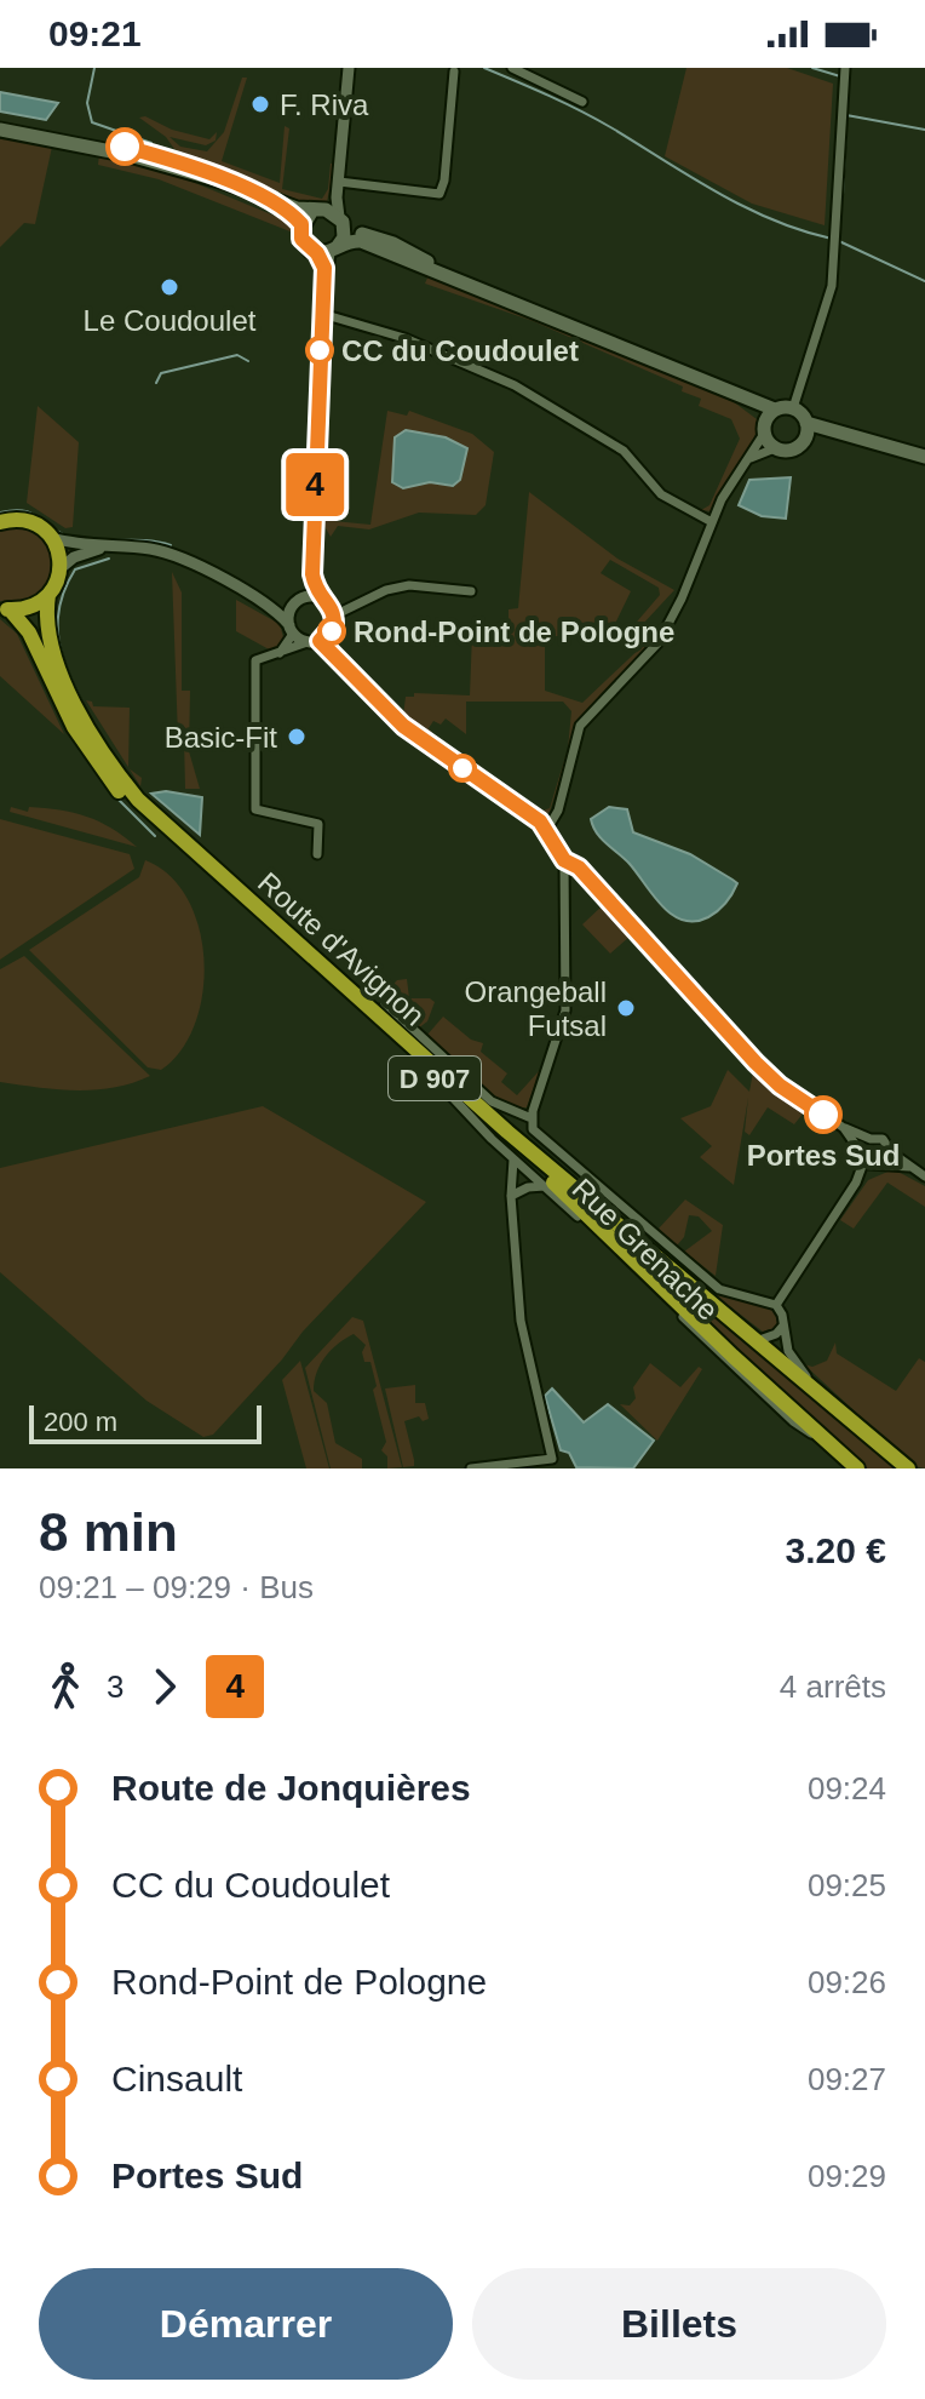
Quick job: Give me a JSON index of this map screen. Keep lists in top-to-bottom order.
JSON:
{
  "streets": {
    "main road": ["Route d'Avignon", "D 907"],
    "street": ["Rue Grenache"]
  },
  "crossings": [
    ["Route d'Avignon", "D 907"],
    ["Route d'Avignon", "Rue Grenache"]
  ],
  "places": [
    "F. Riva",
    "Le Coudoulet",
    "CC du Coudoulet",
    "Rond-Point de Pologne",
    "Basic-Fit",
    "Orangeball Futsal",
    "Portes Sud"
  ],
  "lines": ["bus line 4"],
  "scale_bar": "200 m",
  "page": {
    "status": "09:21",
    "on_map": "4",
    "scale": "200 m",
    "heading": ["8 min", "09:21 – 09:29 · Bus", "3.20 €"],
    "legs": ["3", "4", "4 arrêts"],
    "list": [
      {
        "name": "Route de Jonquières",
        "value": "09:24"
      },
      {
        "name": "CC du Coudoulet",
        "value": "09:25"
      },
      {
        "name": "Rond-Point de Pologne",
        "value": "09:26"
      },
      {
        "name": "Cinsault",
        "value": "09:27"
      },
      {
        "name": "Portes Sud",
        "value": "09:29"
      }
    ],
    "buttons": ["Démarrer", "Billets"]
  }
}
